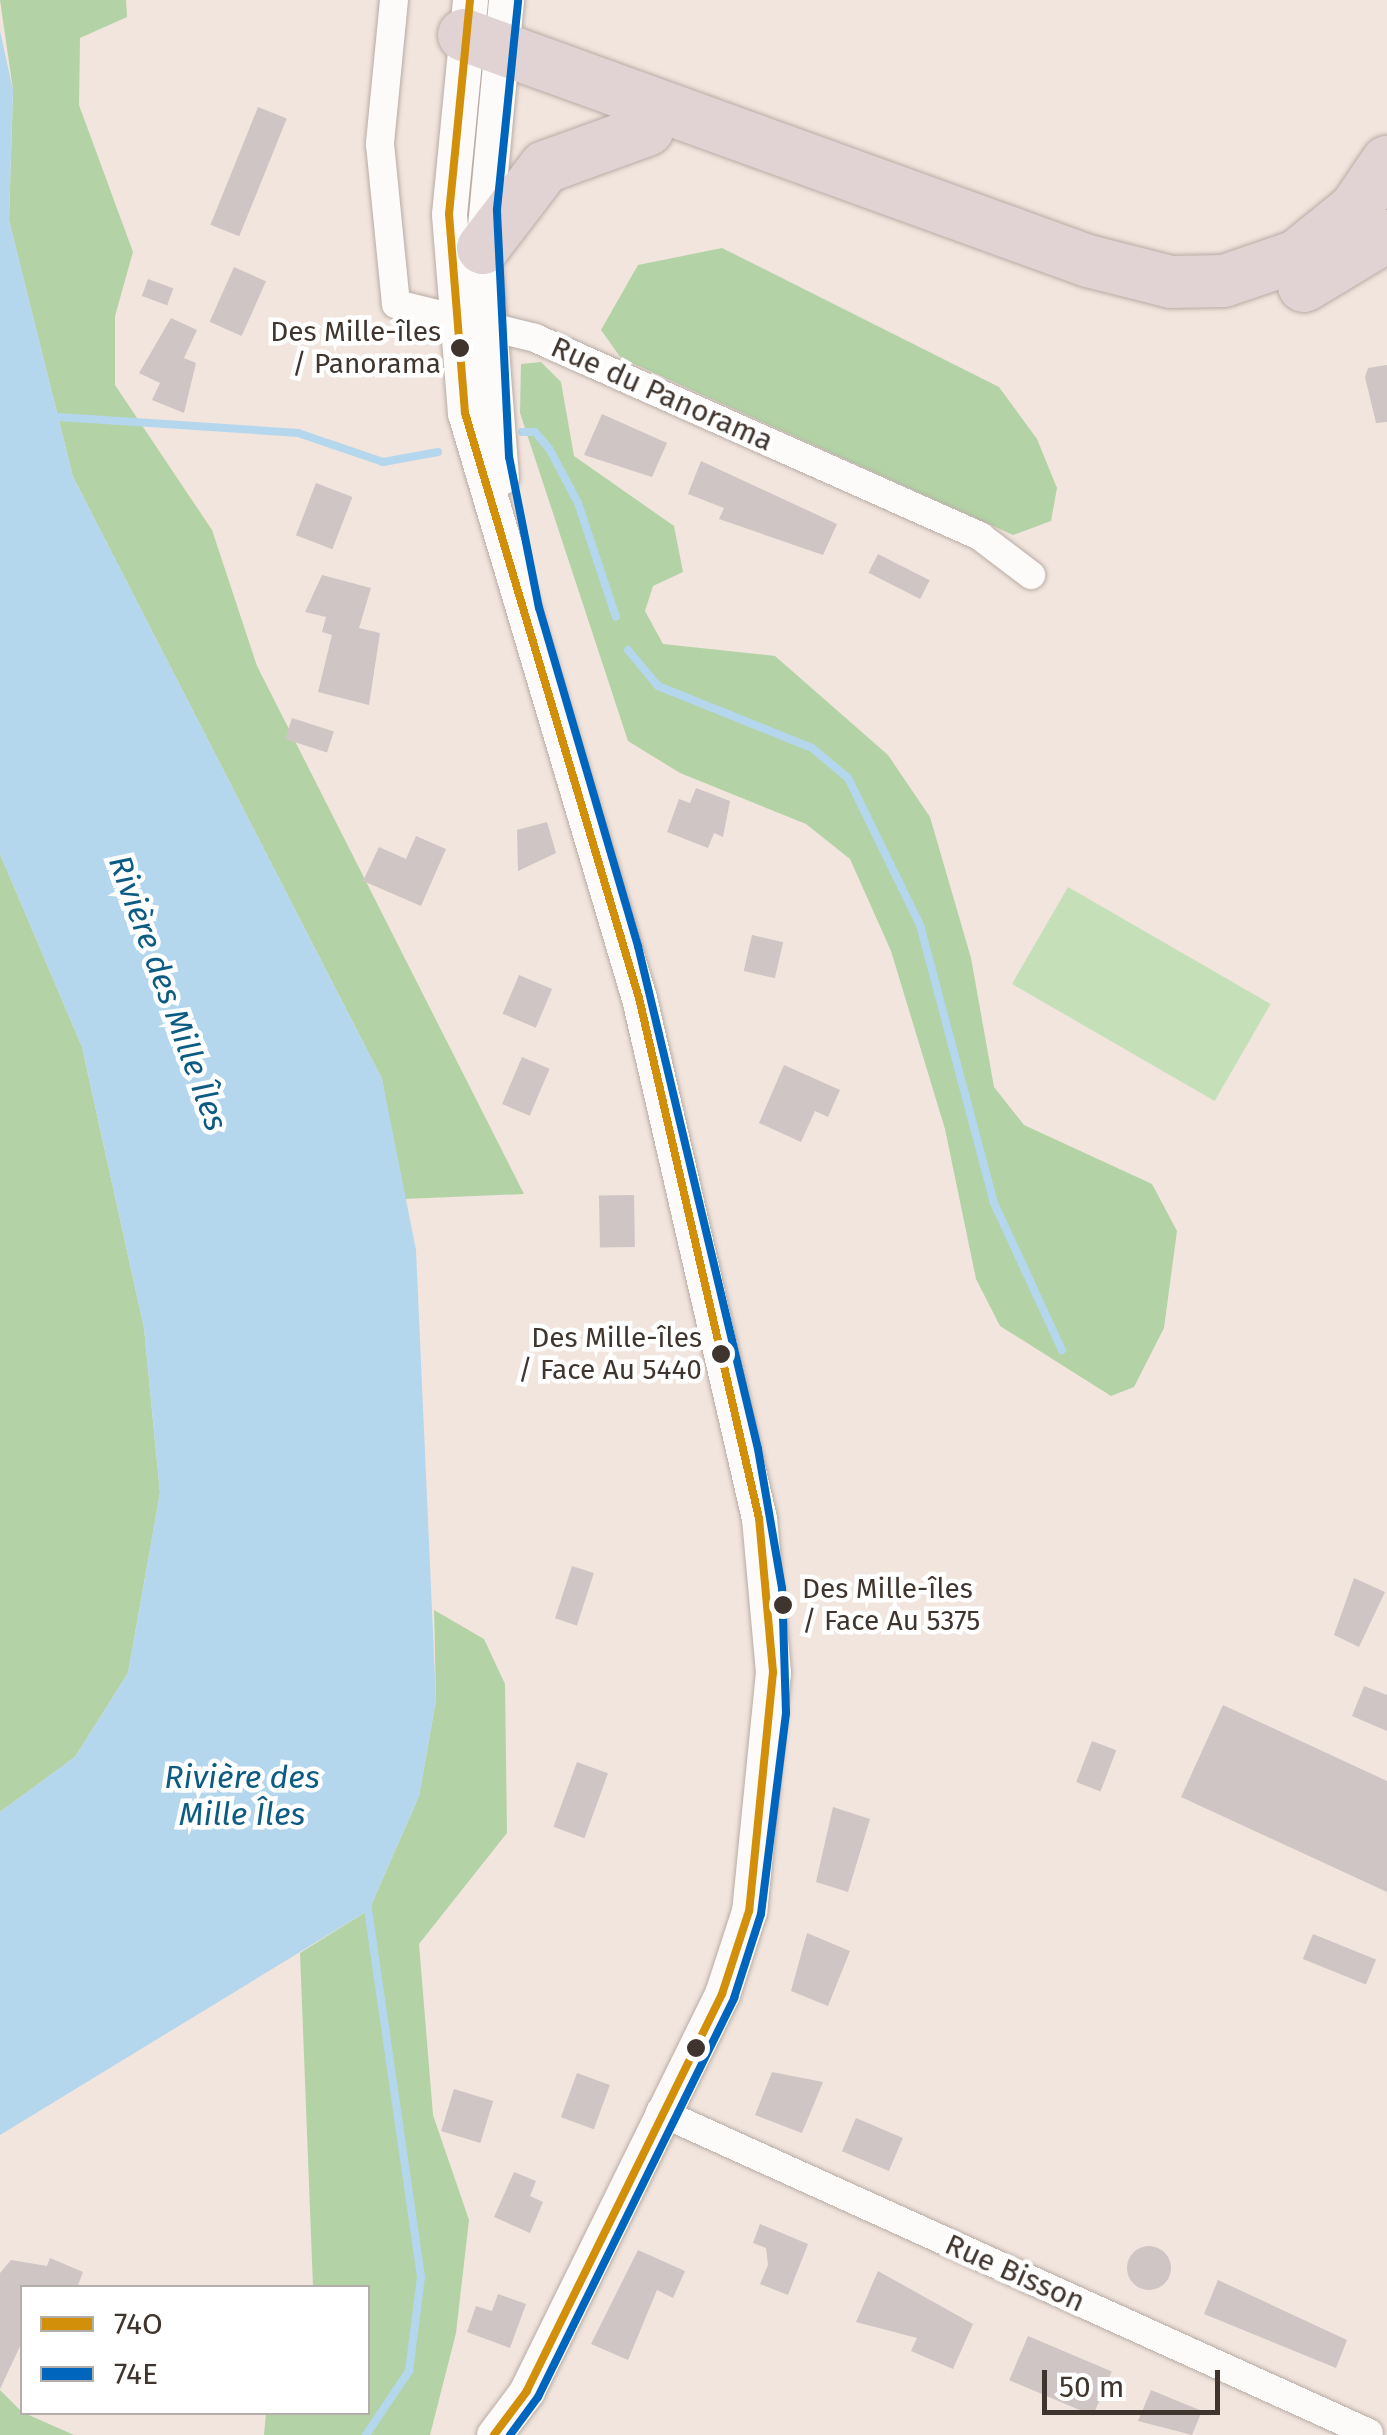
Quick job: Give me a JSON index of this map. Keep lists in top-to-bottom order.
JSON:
{
  "streets": {
    "street": ["Rue du Panorama", "Rue Bisson"]
  },
  "water": ["Rivière des Mille Îles"],
  "places": ["Des Mille-îles / Panorama", "Des Mille-îles / Face Au 5440", "Des Mille-îles / Face Au 5375"],
  "lines": ["transit line 74O", "transit line 74E"],
  "legend": ["74O", "74E"],
  "scale_bar": "50 m"
}
